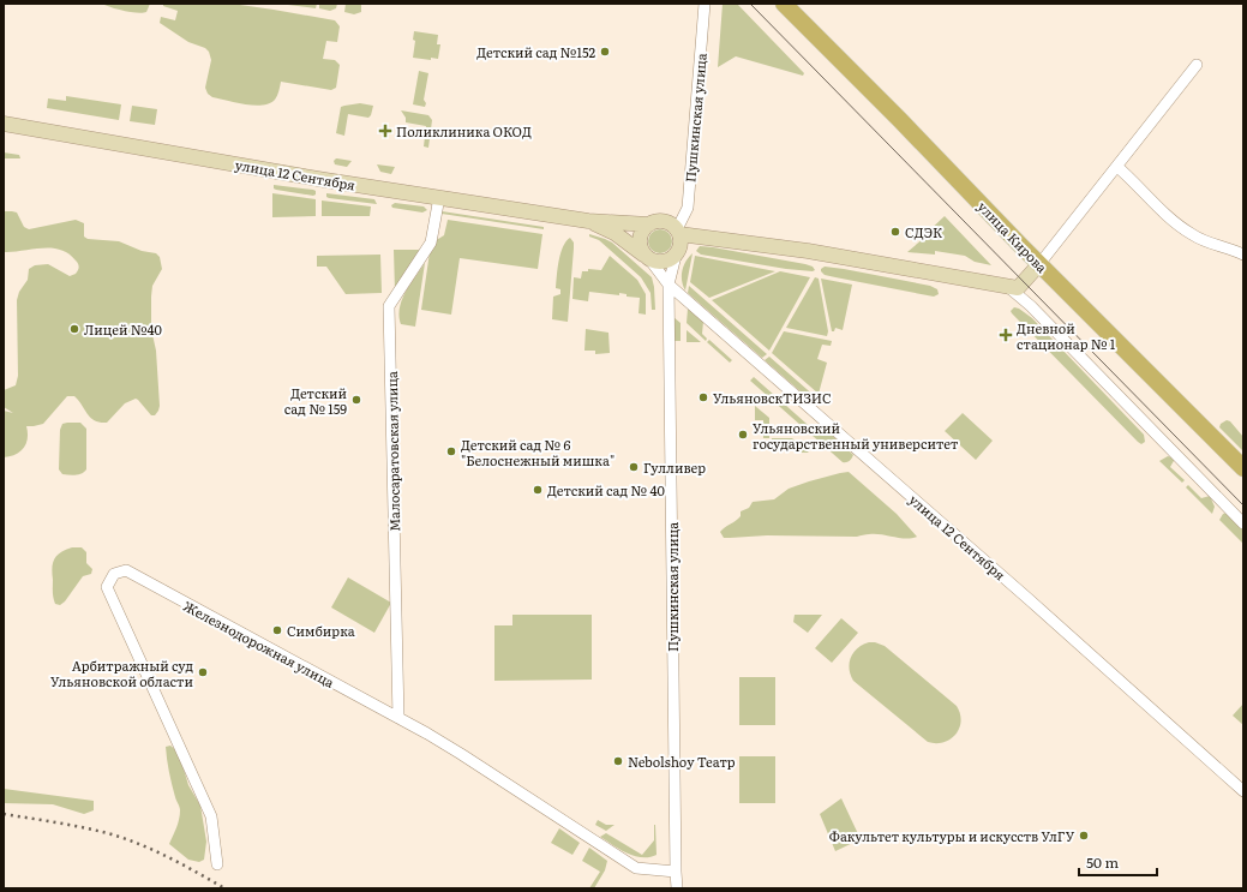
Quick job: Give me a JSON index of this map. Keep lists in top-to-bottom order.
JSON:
{
  "streets": {
    "main road": ["улица 12 Сентября", "улица Кирова"],
    "street": ["Пушкинская улица", "Малосаратовская улица", "Железнодорожная улица"]
  },
  "crossings": [
    ["Пушкинская улица", "улица 12 Сентября"],
    ["Пушкинская улица", "Железнодорожная улица"],
    ["улица 12 Сентября", "Малосаратовская улица"],
    ["Малосаратовская улица", "Железнодорожная улица"]
  ],
  "places": {
    "other": [
      "Детский сад №152",
      "СДЭК",
      "Лицей №40",
      "УльяновскТИЗИС",
      "Детский сад № 159",
      "Ульяновский государственный университет",
      "Детский сад № 6 \"Белоснежный мишка\"",
      "Гулливер",
      "Детский сад № 40",
      "Симбирка",
      "Арбитражный суд Ульяновской области",
      "Nebolshoy Театр",
      "Факультет культуры и искусств УлГУ"
    ],
    "health": ["Поликлиника ОКОД", "Дневной стационар № 1"]
  },
  "scale_bar": "50 m"
}
